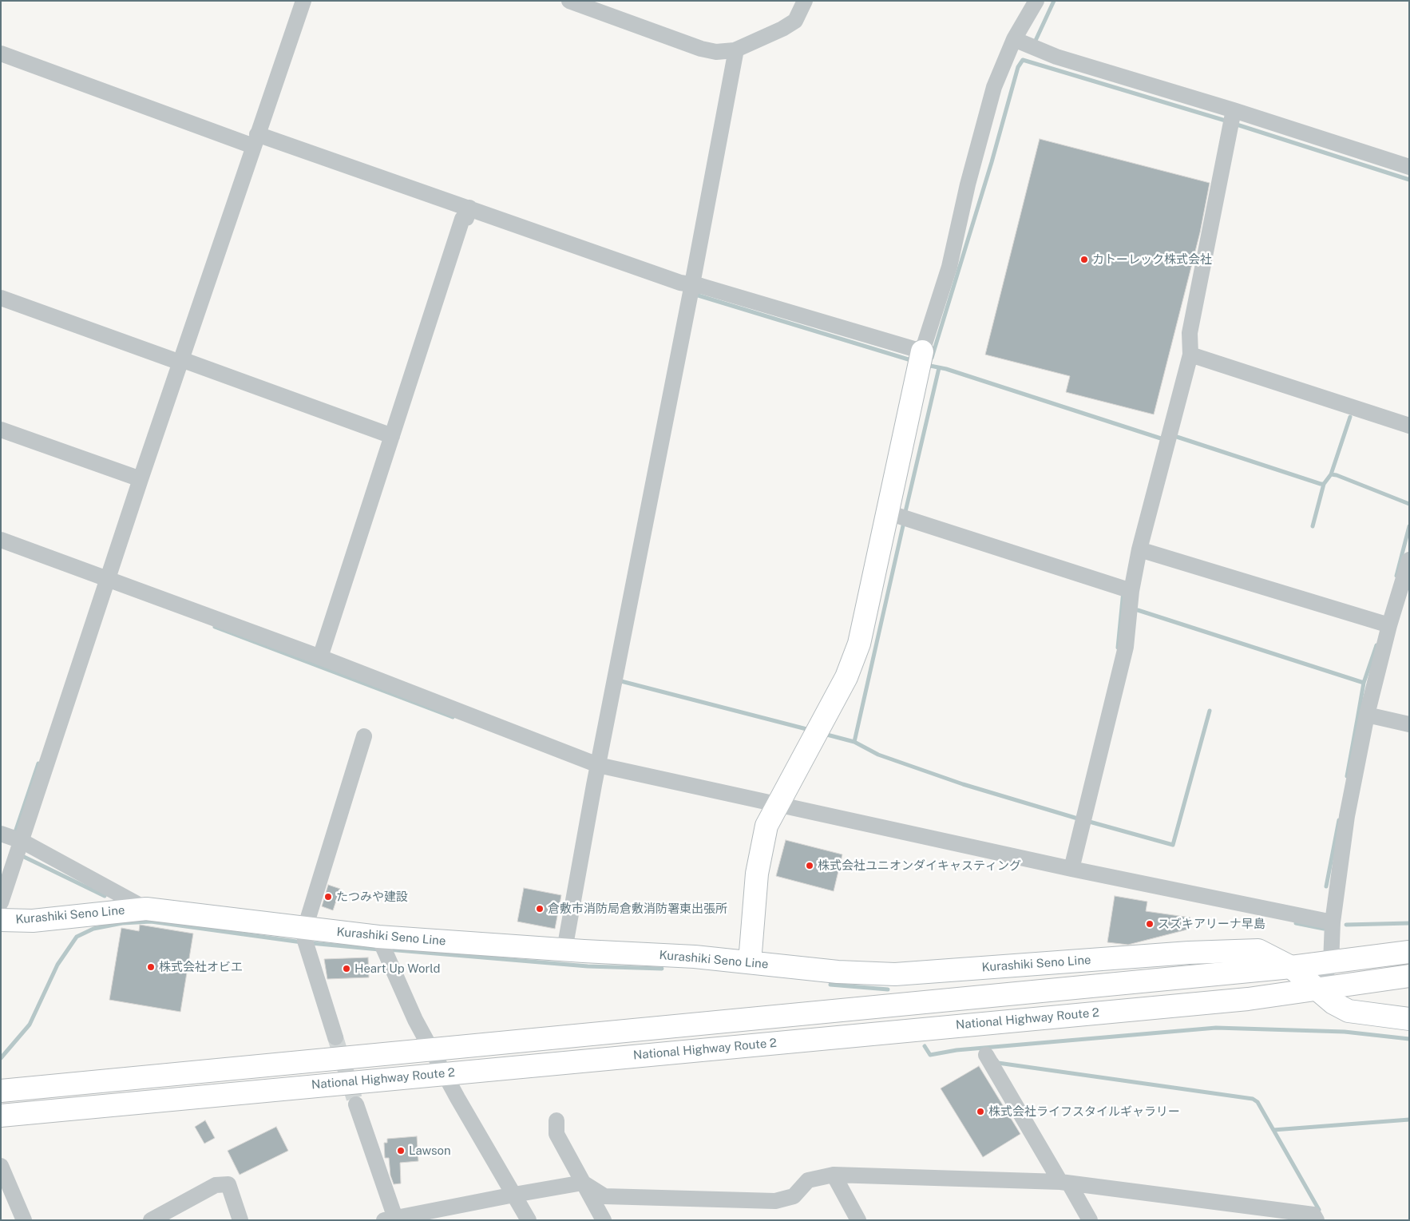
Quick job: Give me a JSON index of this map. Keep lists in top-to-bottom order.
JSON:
{
  "streets": {
    "main road": ["Kurashiki Seno Line", "National Highway Route 2"]
  },
  "crossings": [
    ["Kurashiki Seno Line", "National Highway Route 2"]
  ],
  "places": [
    "カトーレック株式会社",
    "株式会社ユニオンダイキャスティング",
    "たつみや建設",
    "倉敷市消防局倉敷消防署東出張所",
    "スズキアリーナ早島",
    "株式会社オビエ",
    "Heart Up World",
    "株式会社ライフスタイルギャラリー",
    "Lawson"
  ]
}
